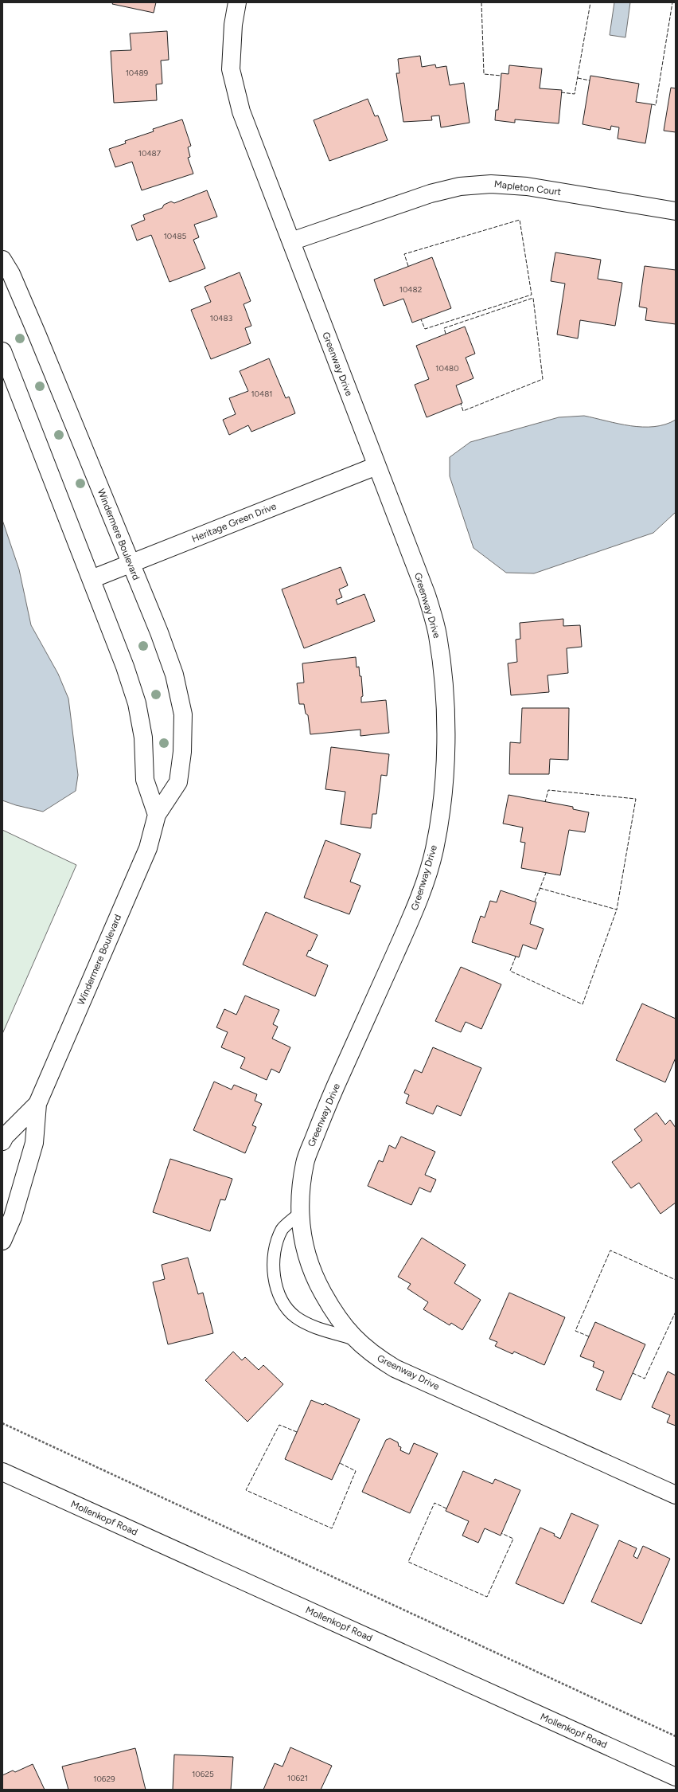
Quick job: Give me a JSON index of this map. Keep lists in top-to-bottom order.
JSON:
{
  "streets": {
    "street": [
      "Mapleton Court",
      "Greenway Drive",
      "Heritage Green Drive",
      "Windermere Boulevard",
      "Mollenkopf Road"
    ]
  },
  "crossings": [
    ["Mapleton Court", "Greenway Drive"],
    ["Greenway Drive", "Heritage Green Drive"],
    ["Heritage Green Drive", "Windermere Boulevard"]
  ],
  "house_numbers": [
    "10489",
    "10487",
    "10485",
    "10482",
    "10483",
    "10480",
    "10481",
    "10625",
    "10621",
    "10629"
  ]
}
